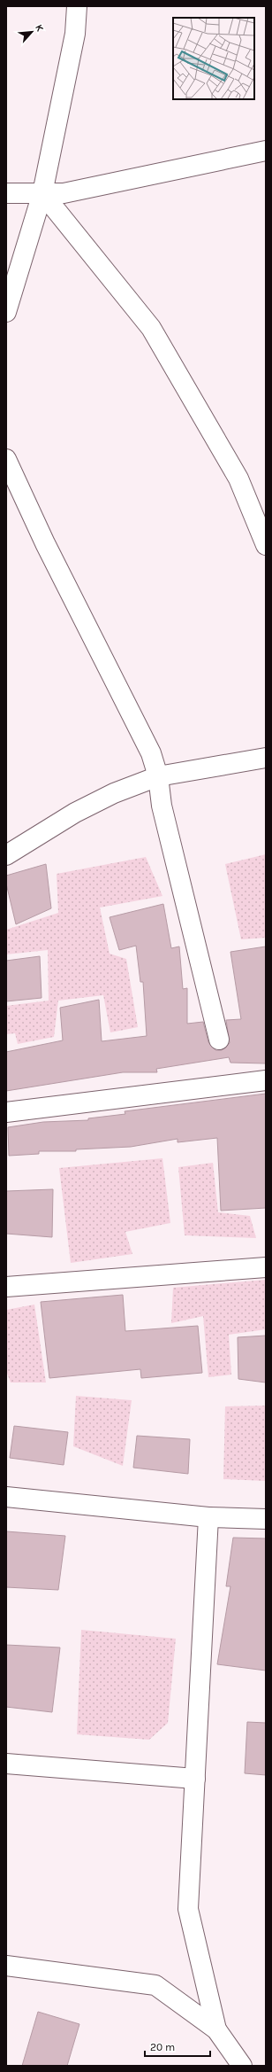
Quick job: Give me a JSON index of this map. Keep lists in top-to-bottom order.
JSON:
{
  "scale_bar": "20 m",
  "north": "top right"
}
